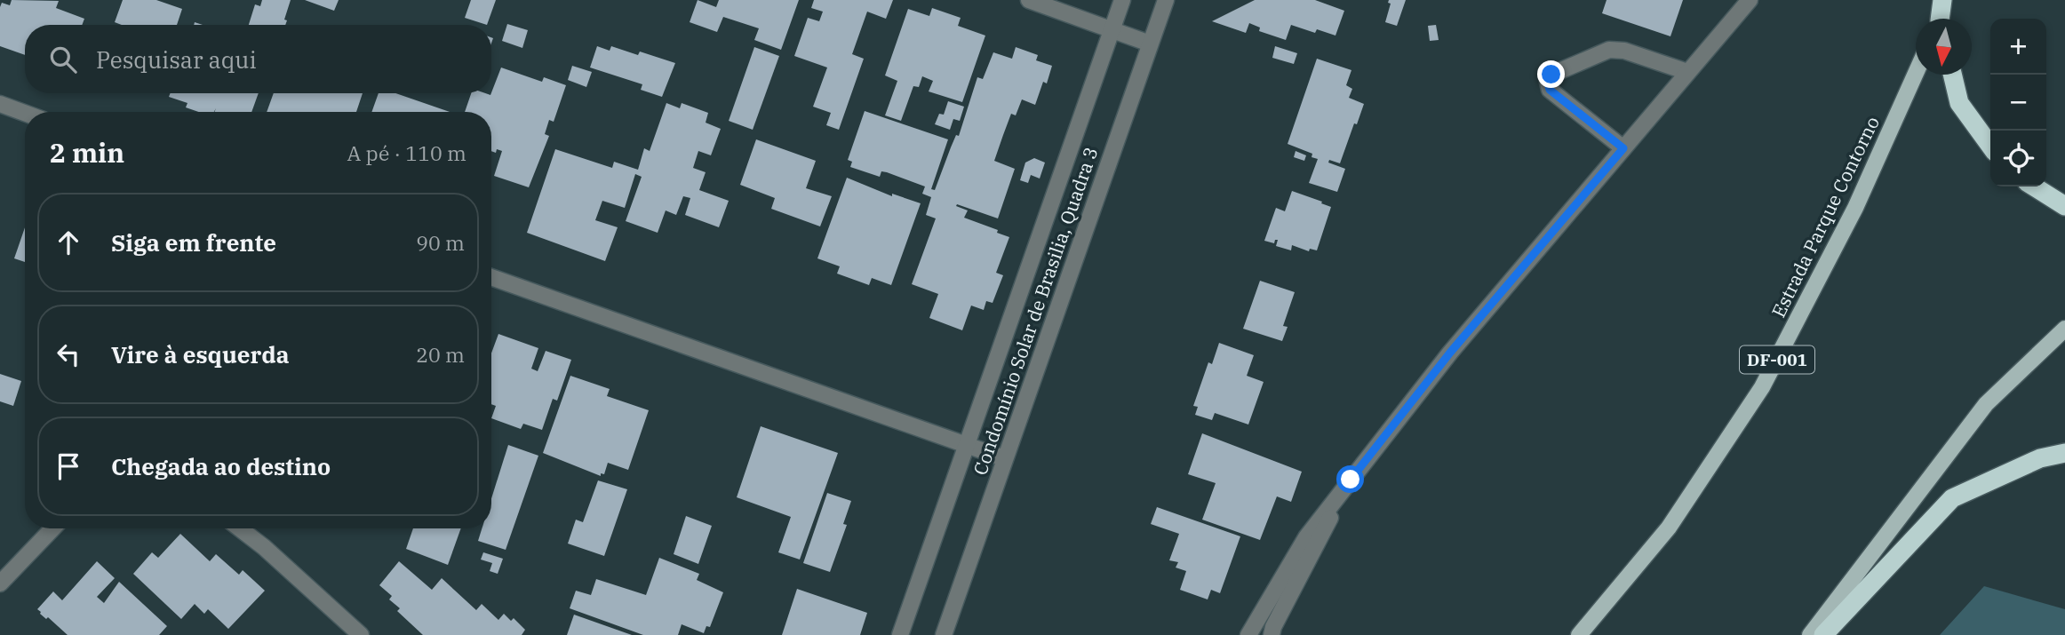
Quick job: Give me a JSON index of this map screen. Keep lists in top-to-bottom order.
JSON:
{
  "streets": {
    "main road": ["Estrada Parque Contorno", "DF-001"],
    "street": ["Condomínio Solar de Brasilia, Quadra 3"]
  },
  "north": "bottom",
  "page": {
    "map_buttons": ["+", "−"],
    "search": "Pesquisar aqui",
    "heading": ["2 min", "A pé · 110 m"],
    "list": [
      ["Siga em frente", "90 m"],
      ["Vire à esquerda", "20 m"],
      "Chegada ao destino"
    ]
  }
}
